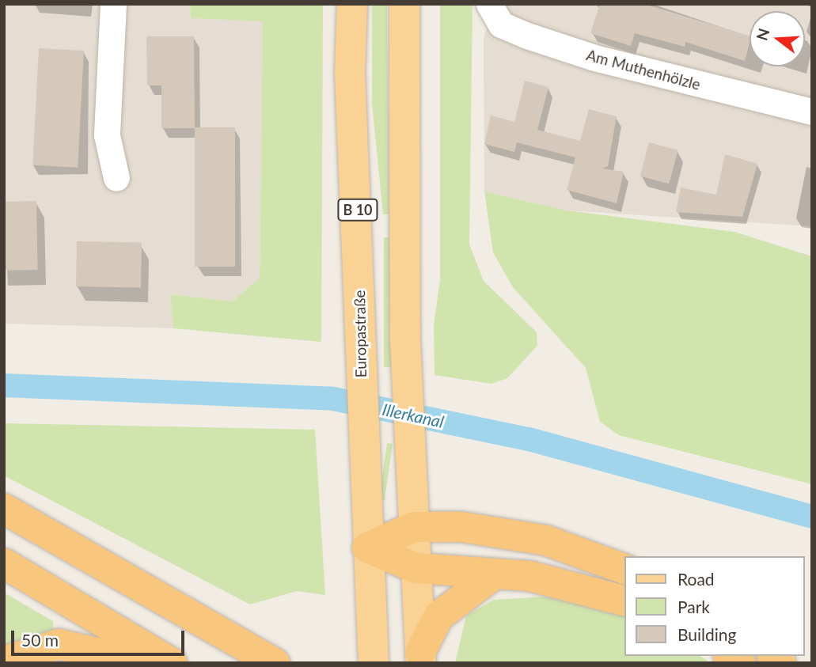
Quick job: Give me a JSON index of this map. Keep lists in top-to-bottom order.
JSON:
{
  "streets": {
    "main road": ["B 10", "Europastraße"],
    "street": ["Am Muthenhölzle"]
  },
  "water": ["Illerkanal"],
  "legend": ["Road", "Park", "Building"],
  "scale_bar": "50 m",
  "north": "left"
}
